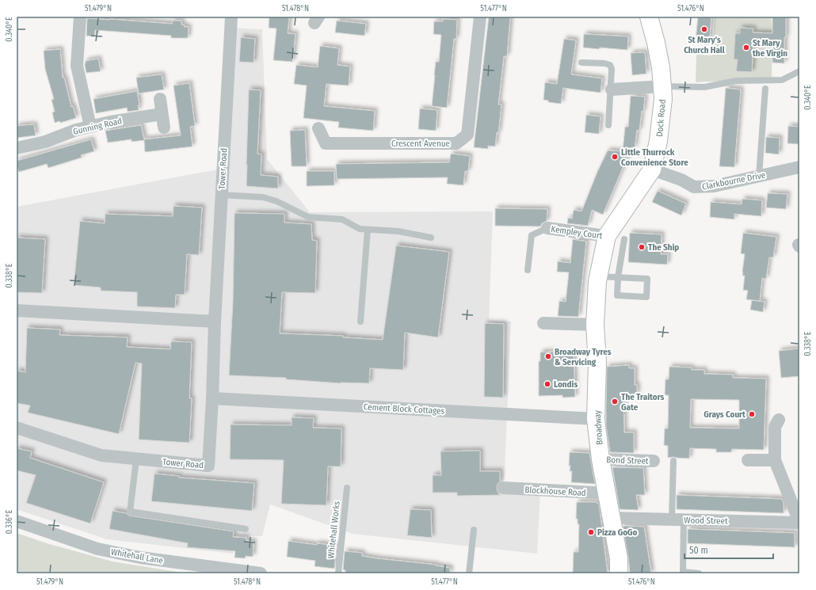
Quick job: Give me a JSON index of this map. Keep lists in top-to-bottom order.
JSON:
{
  "streets": {
    "main road": ["Dock Road", "Broadway"],
    "street": [
      "Gunning Road",
      "Crescent Avenue",
      "Tower Road",
      "Clarkbourne Drive",
      "Kempley Court",
      "Cement Block Cottages",
      "Bond Street",
      "Blockhouse Road",
      "Wood Street",
      "Whitehall Lane"
    ],
    "lane": ["Whitehall Works"]
  },
  "crossings": [
    ["Dock Road", "Clarkbourne Drive"],
    ["Dock Road", "Kempley Court"],
    ["Dock Road", "Broadway"],
    ["Tower Road", "Cement Block Cottages"],
    ["Cement Block Cottages", "Broadway"],
    ["Broadway", "Bond Street"],
    ["Broadway", "Blockhouse Road"],
    ["Broadway", "Wood Street"]
  ],
  "places": [
    "St Mary's Church Hall",
    "St Mary the Virgin",
    "Little Thurrock Convenience Store",
    "The Ship",
    "Broadway Tyres & Servicing",
    "Londis",
    "The Traitors Gate",
    "Grays Court",
    "Pizza GoGo"
  ],
  "scale_bar": "50 m",
  "coordinates": [
    "51.479°N",
    "51.478°N",
    "51.477°N",
    "51.476°N",
    "0.340°E",
    "0.338°E",
    "0.336°E"
  ]
}
